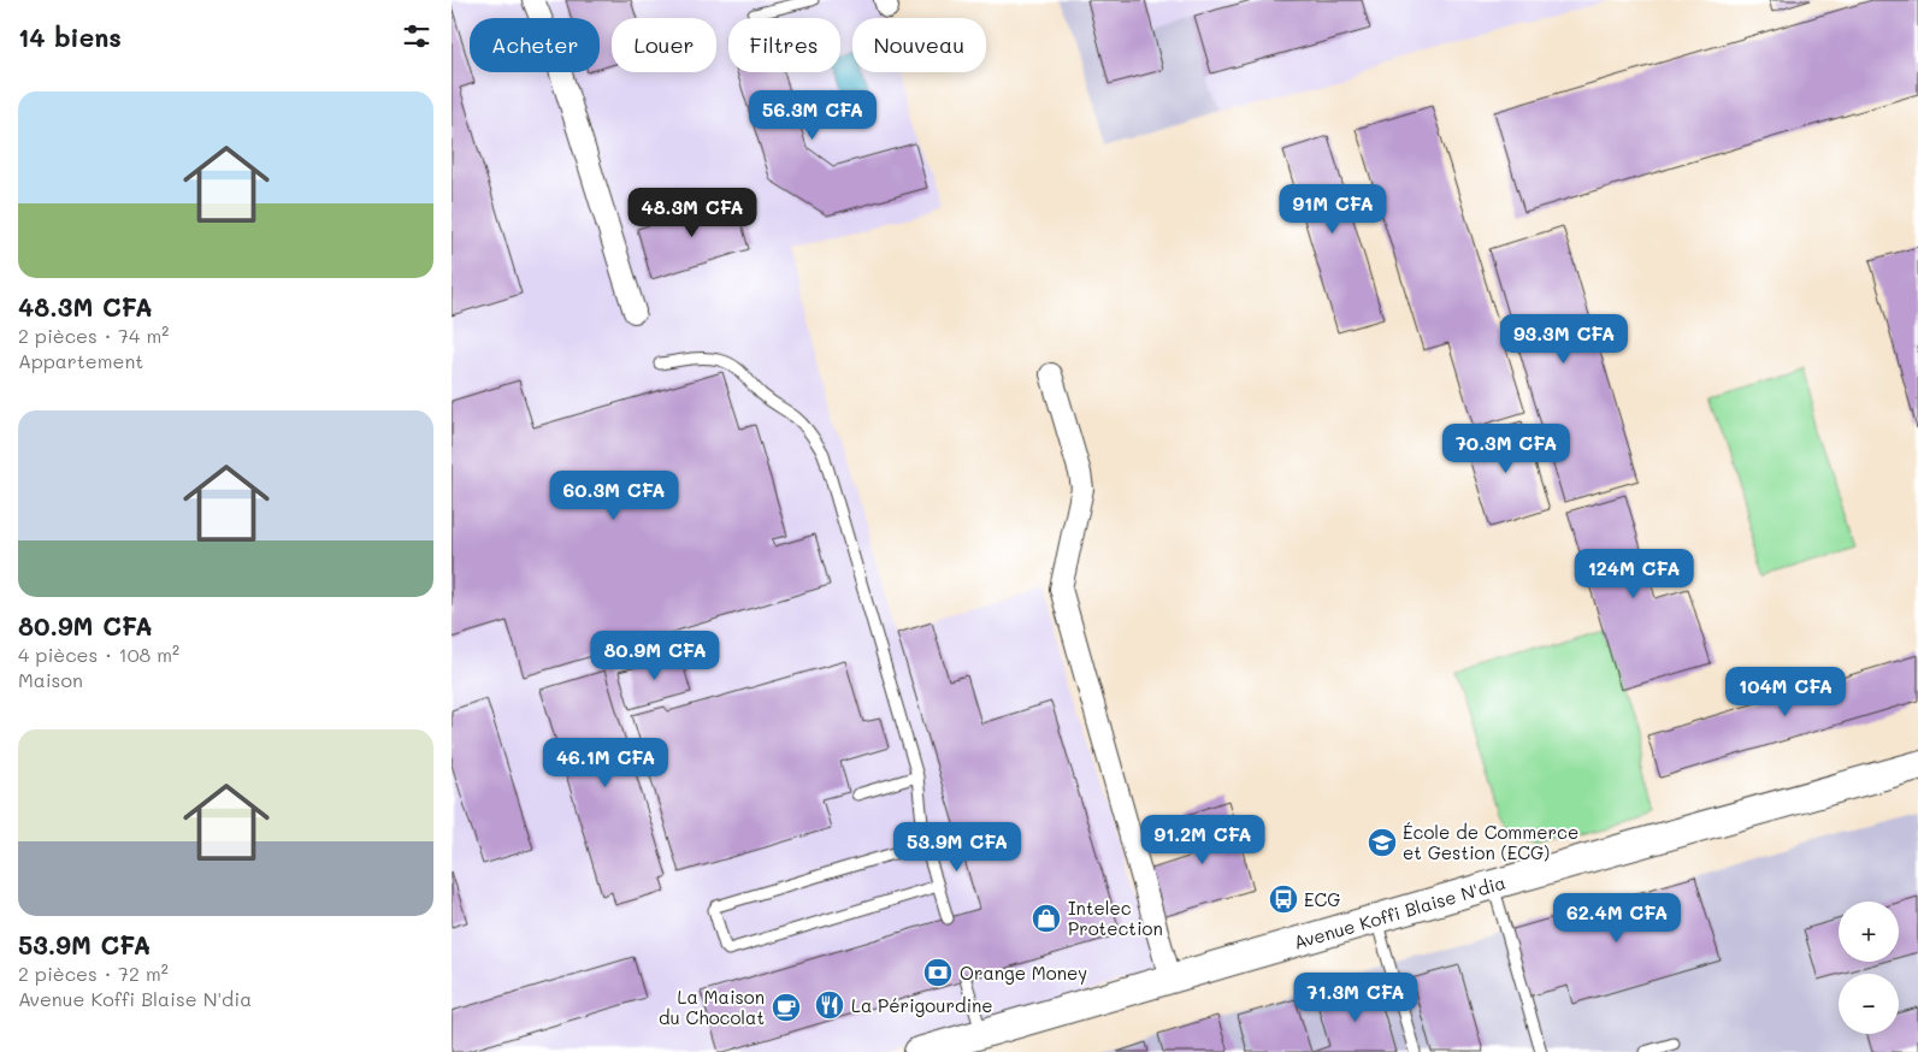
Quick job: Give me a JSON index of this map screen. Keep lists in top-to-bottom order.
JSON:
{
  "streets": {
    "street": ["Avenue Koffi Blaise N'dia"]
  },
  "places": {
    "school or university": ["École de Commerce et Gestion (ECG)"],
    "bus stop": ["ECG"],
    "shop": ["Intelec Protection"],
    "bank": ["Orange Money"],
    "restaurant": ["La Périgourdine"],
    "cafe": ["La Maison du Chocolat"]
  },
  "page": {
    "heading": "14 biens",
    "chip": [
      "Acheter",
      "Louer",
      "Filtres",
      "Nouveau"
    ],
    "list": [
      {
        "name": "48.3M CFA",
        "note": "2 pièces · 74 m² · Appartement"
      },
      {
        "name": "80.9M CFA",
        "note": "4 pièces · 108 m² · Maison"
      },
      {
        "name": "53.9M CFA",
        "note": "2 pièces · 72 m² · Avenue Koffi Blaise N'dia"
      }
    ],
    "price": [
      "56.3M CFA",
      "91M CFA",
      "48.3M CFA",
      "93.3M CFA",
      "70.3M CFA",
      "60.3M CFA",
      "124M CFA",
      "80.9M CFA",
      "104M CFA",
      "46.1M CFA",
      "91.2M CFA",
      "53.9M CFA",
      "62.4M CFA",
      "71.3M CFA"
    ],
    "map_buttons": ["+", "−"]
  }
}
